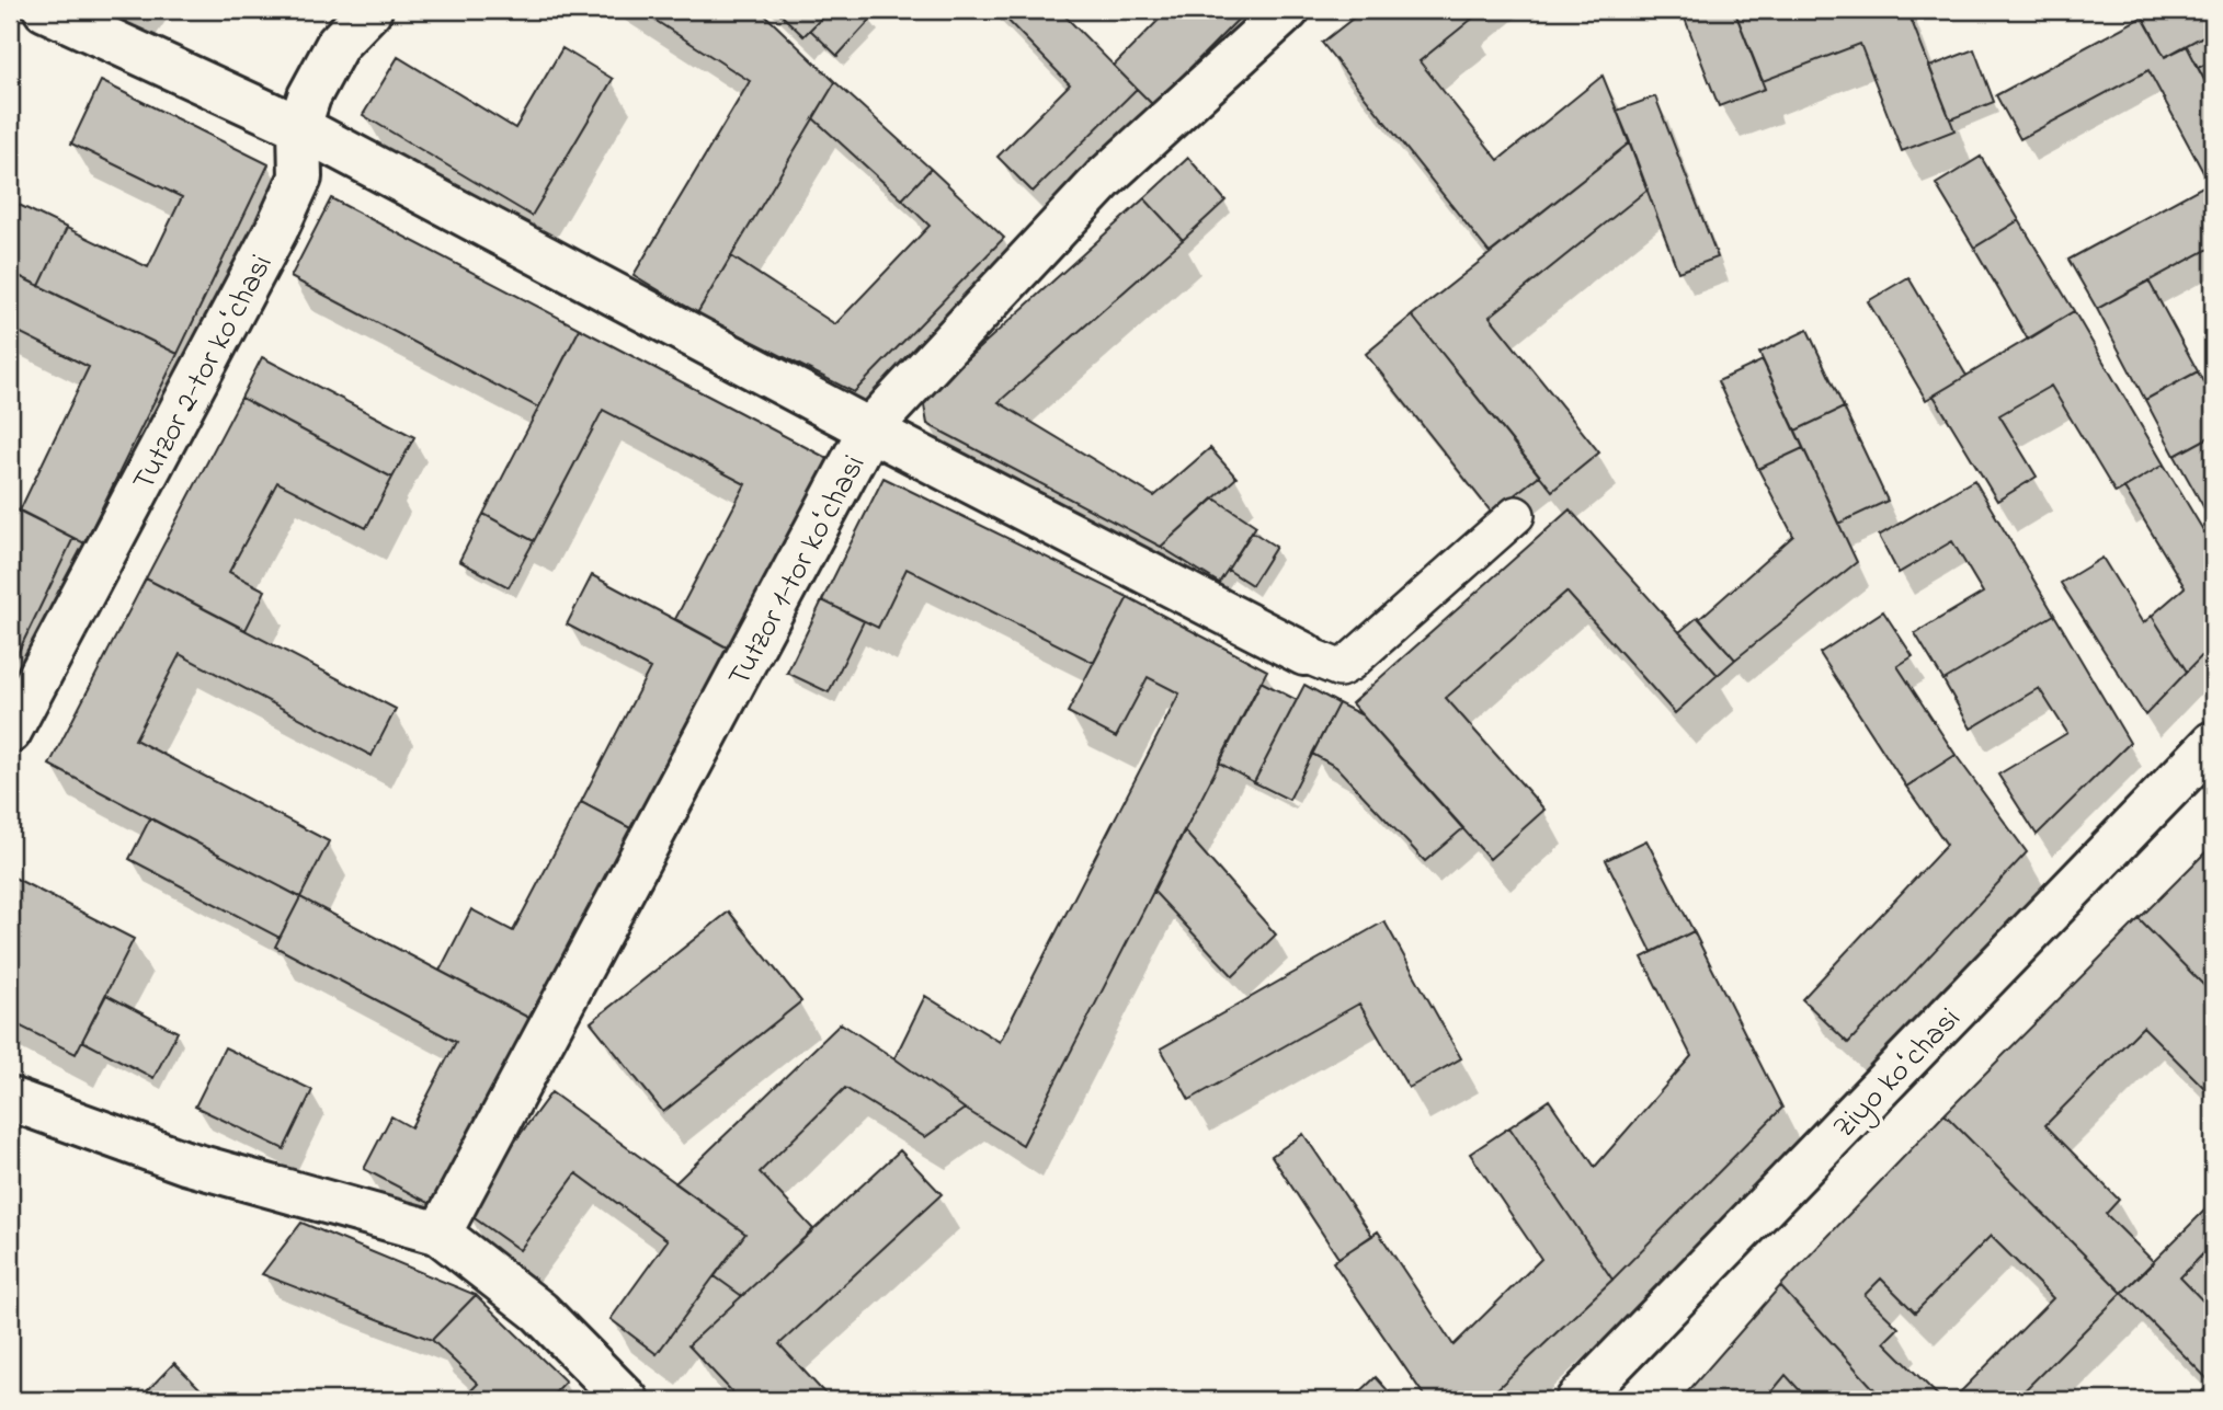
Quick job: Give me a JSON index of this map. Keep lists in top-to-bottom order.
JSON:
{
  "streets": {
    "street": ["Tutzor 2-tor koʻchasi", "Tutzor 1-tor koʻchasi", "Ziyo koʻchasi"]
  }
}
